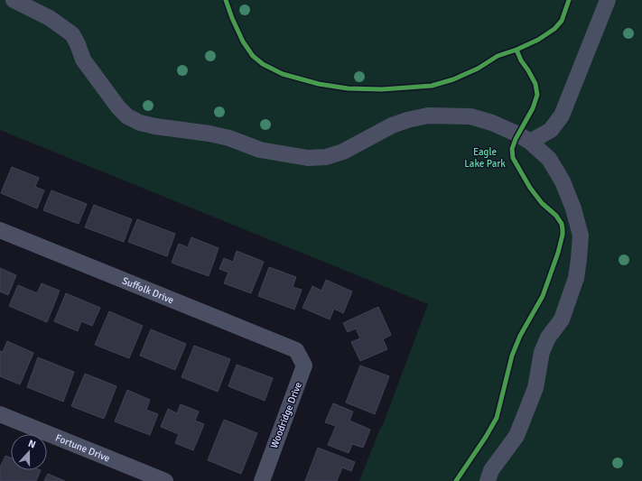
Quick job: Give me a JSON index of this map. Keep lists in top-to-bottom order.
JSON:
{
  "streets": {
    "street": ["Suffolk Drive", "Woodridge Drive", "Fortune Drive"]
  },
  "crossings": [
    ["Suffolk Drive", "Woodridge Drive"]
  ],
  "parks": ["Eagle Lake Park"],
  "north": "top"
}
